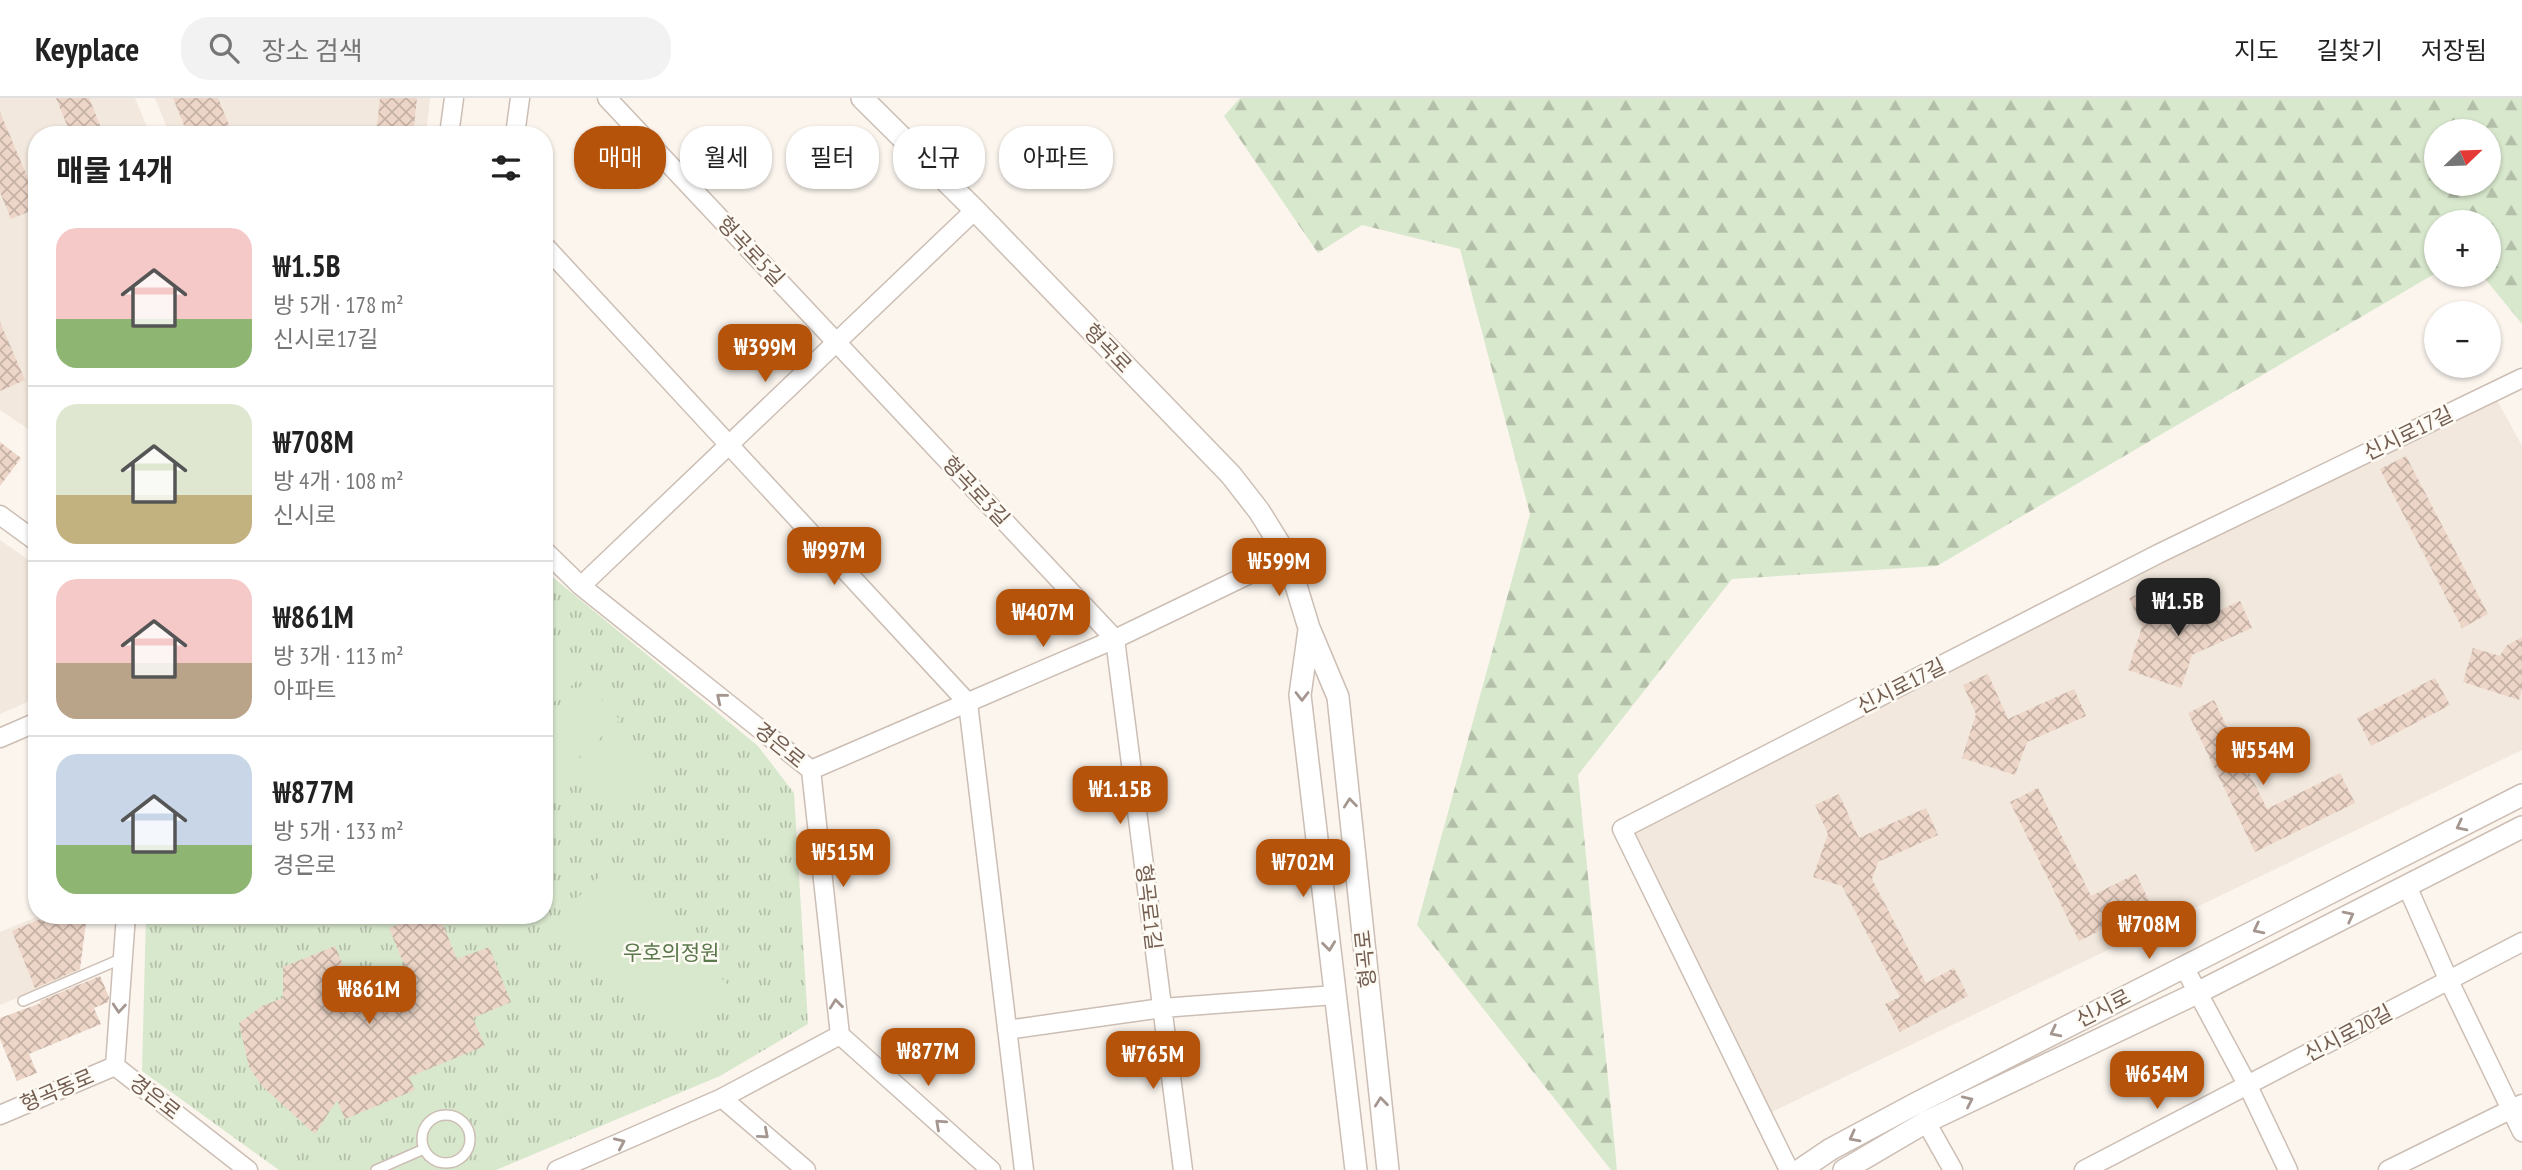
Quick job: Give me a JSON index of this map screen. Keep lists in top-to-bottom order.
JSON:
{
  "streets": {
    "street": [
      "형곡로5길",
      "형곡로",
      "신시로17길",
      "형곡로3길",
      "경은로",
      "형곡로1길",
      "신시로",
      "신시로20길",
      "형곡동로"
    ]
  },
  "crossings": [
    ["형곡로5길", "형곡로3길"],
    ["형곡로3길", "형곡로1길"],
    ["경은로", "형곡동로"]
  ],
  "parks": ["우호의정원"],
  "north": "top right",
  "page": {
    "header": "Keyplace",
    "search": "장소 검색",
    "nav": ["지도", "길찾기", "저장됨"],
    "map_buttons": ["+", "−"],
    "chip": [
      "매매",
      "월세",
      "필터",
      "신규",
      "아파트"
    ],
    "heading": "매물 14개",
    "list": [
      {
        "name": "₩1.5B",
        "note": "방 5개 · 178 m² · 신시로17길"
      },
      {
        "name": "₩708M",
        "note": "방 4개 · 108 m² · 신시로"
      },
      {
        "name": "₩861M",
        "note": "방 3개 · 113 m² · 아파트"
      },
      {
        "name": "₩877M",
        "note": "방 5개 · 133 m² · 경은로"
      }
    ],
    "price": [
      "₩399M",
      "₩997M",
      "₩599M",
      "₩1.5B",
      "₩407M",
      "₩554M",
      "₩1.15B",
      "₩515M",
      "₩702M",
      "₩708M",
      "₩861M",
      "₩877M",
      "₩765M",
      "₩654M"
    ]
  }
}
